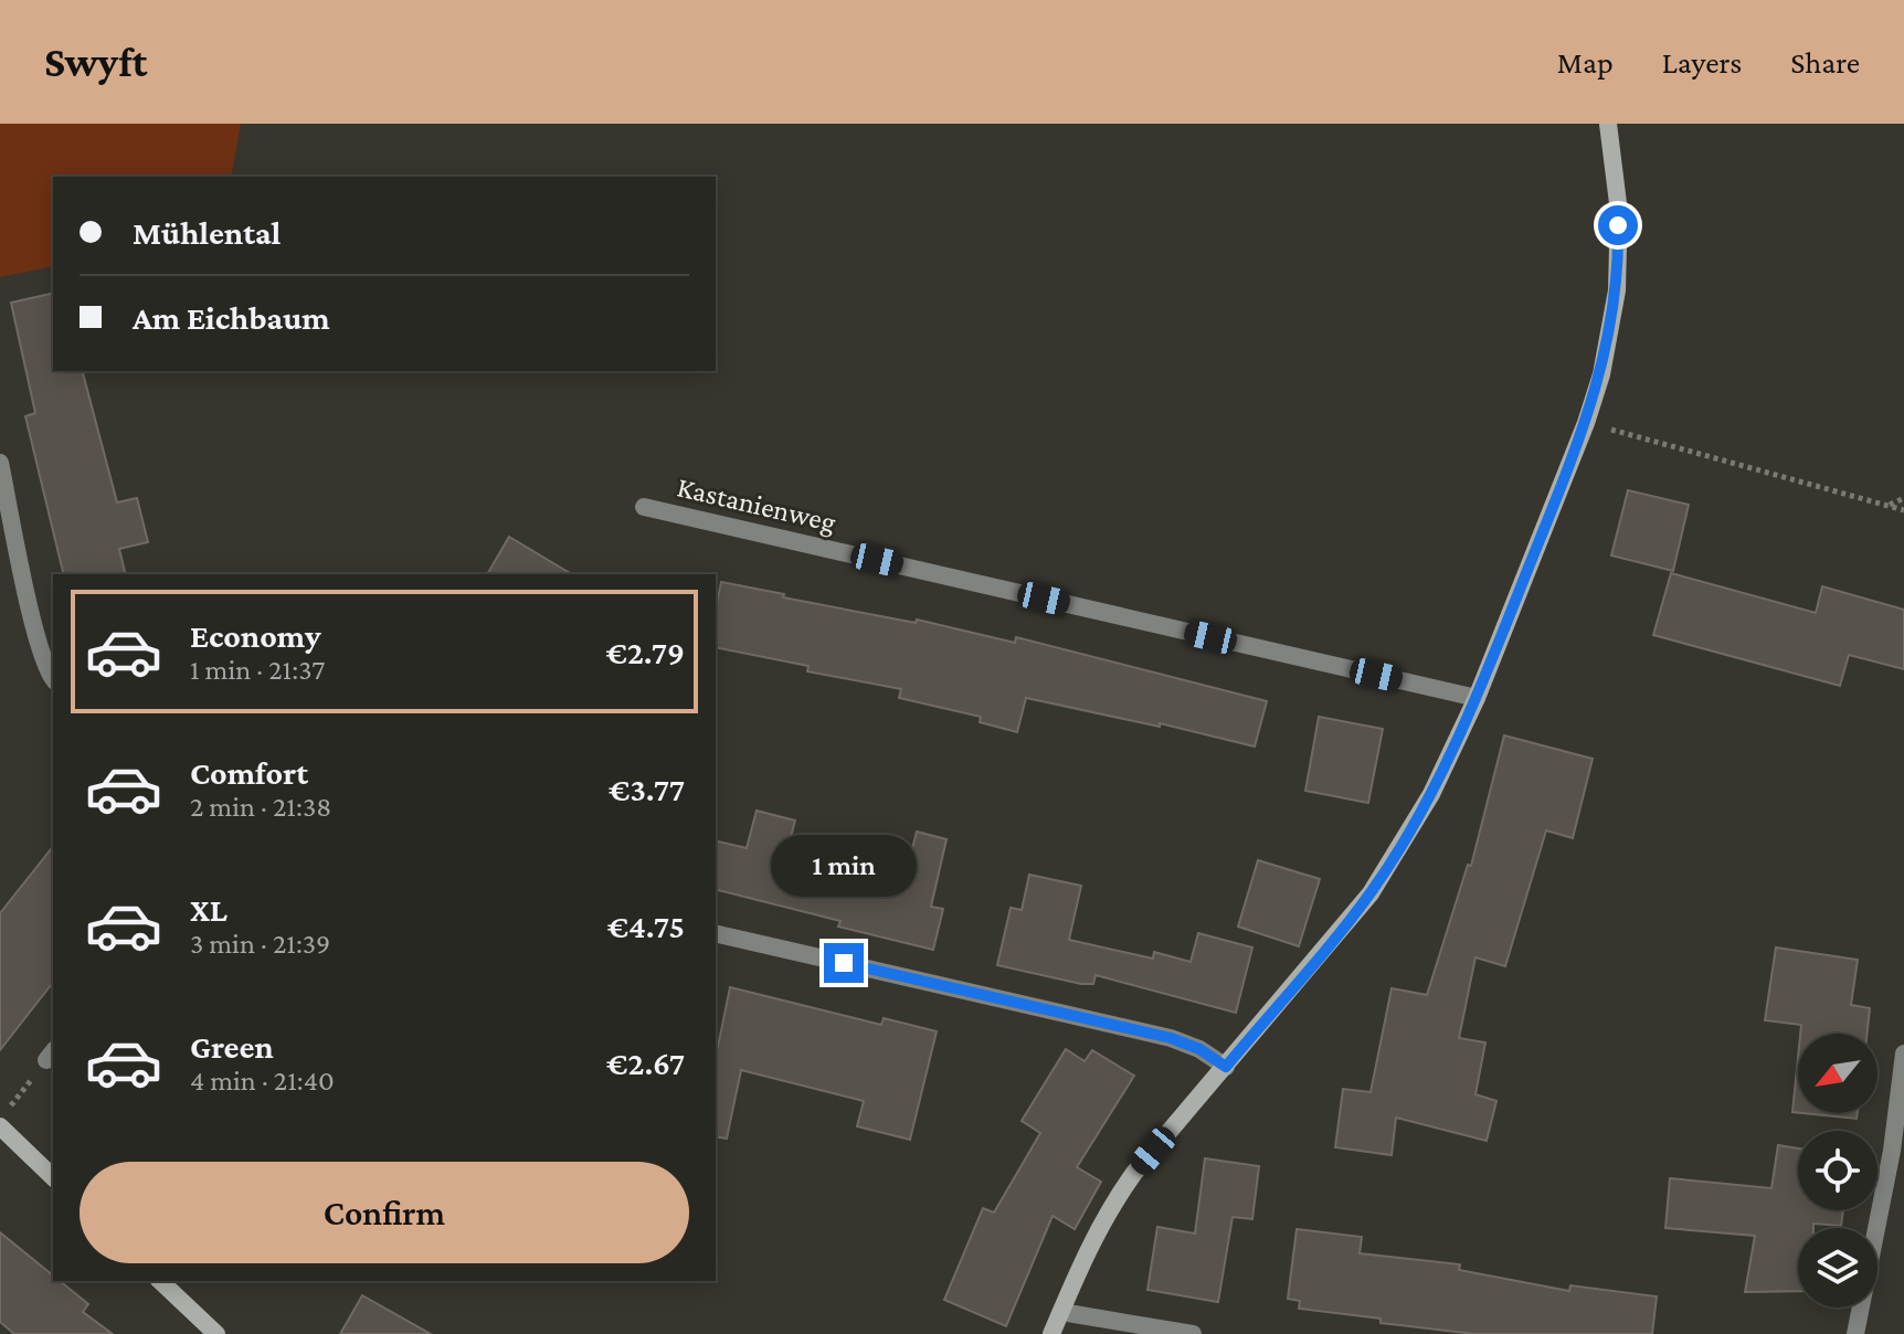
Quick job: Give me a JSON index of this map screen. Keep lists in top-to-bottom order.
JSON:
{
  "streets": {
    "street": ["Kastanienweg"]
  },
  "north": "bottom left",
  "page": {
    "header": "Swyft",
    "nav": ["Map", "Layers", "Share"],
    "banner": ["Mühlental", "Am Eichbaum"],
    "list": [
      {
        "name": "Economy",
        "note": "1 min · 21:37",
        "value": "€2.79"
      },
      {
        "name": "Comfort",
        "note": "2 min · 21:38",
        "value": "€3.77"
      },
      {
        "name": "XL",
        "note": "3 min · 21:39",
        "value": "€4.75"
      },
      {
        "name": "Green",
        "note": "4 min · 21:40",
        "value": "€2.67"
      }
    ],
    "bubble": "1 min",
    "buttons": "Confirm"
  }
}
